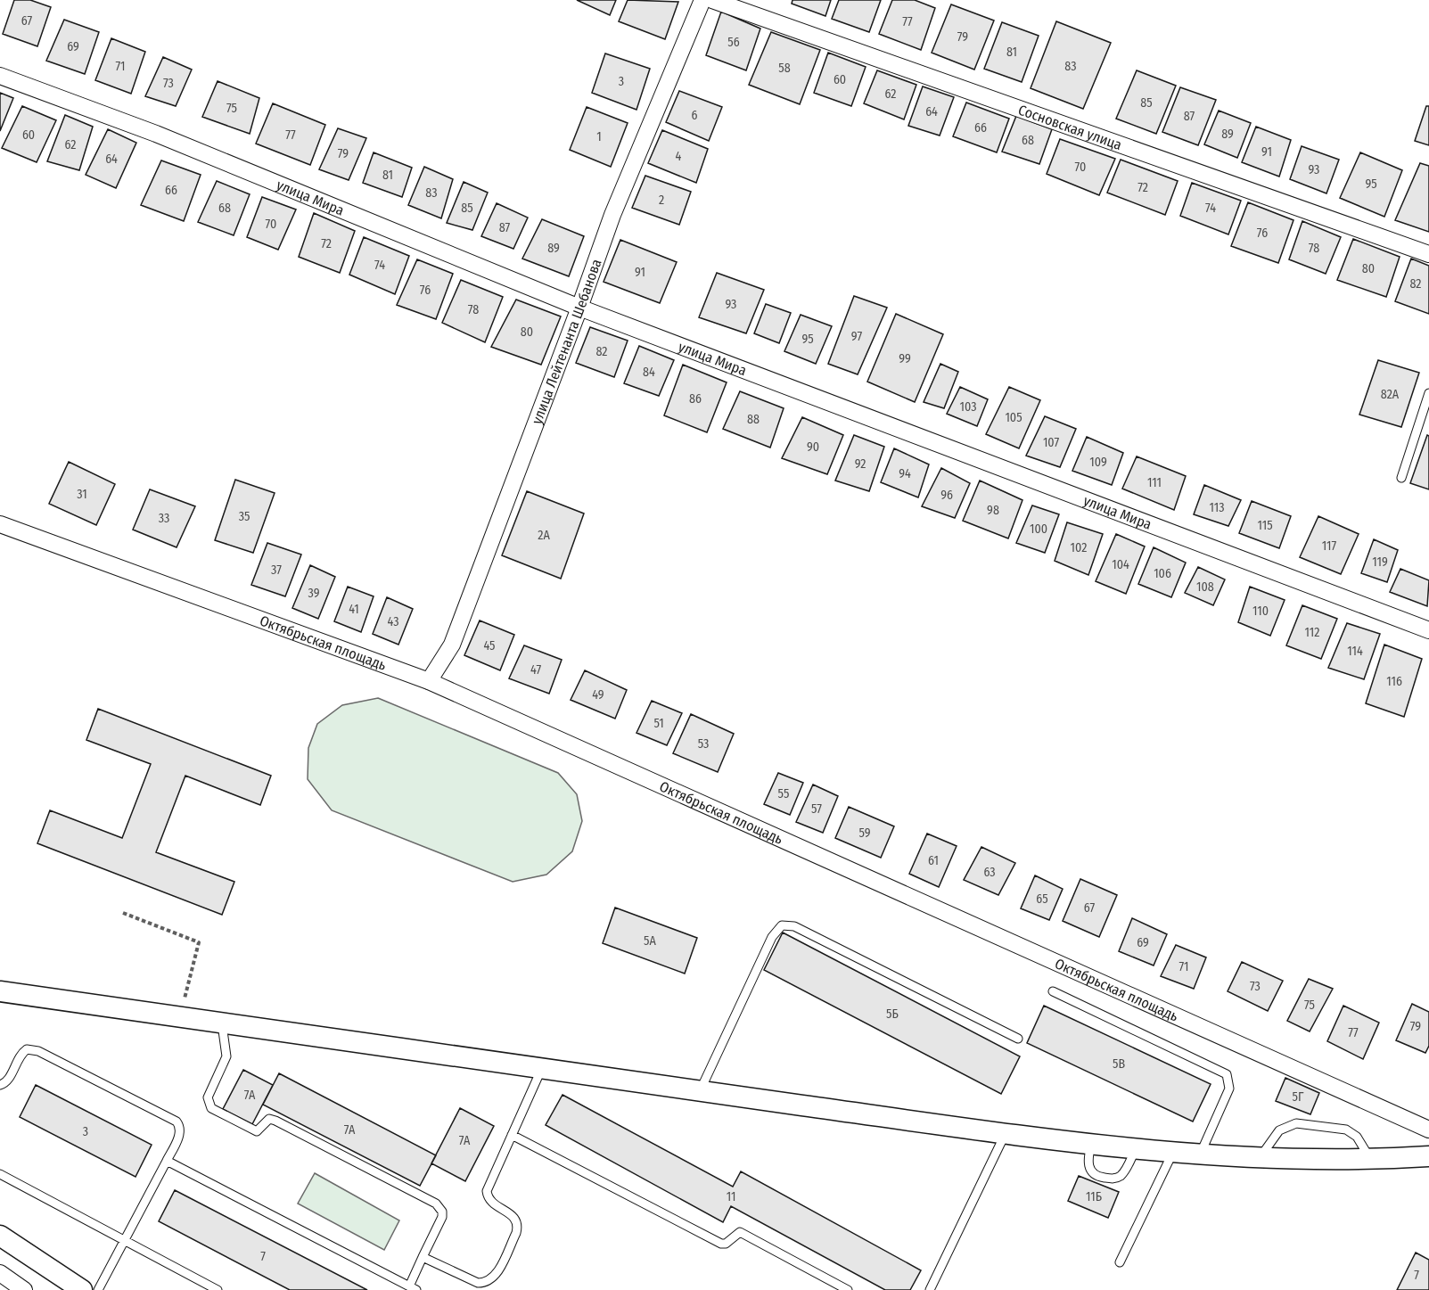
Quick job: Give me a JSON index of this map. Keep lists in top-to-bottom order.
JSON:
{
  "streets": {
    "street": [
      "Сосновская улица",
      "улица Мира",
      "улица Лейтенанта Шебанова",
      "Октябрьская площадь"
    ]
  },
  "crossings": [
    ["улица Мира", "улица Лейтенанта Шебанова"],
    ["улица Лейтенанта Шебанова", "Октябрьская площадь"]
  ],
  "house_numbers": [
    "67",
    "77",
    "79",
    "56",
    "69",
    "81",
    "71",
    "83",
    "58",
    "60",
    "3",
    "73",
    "62",
    "85",
    "75",
    "64",
    "6",
    "87",
    "66",
    "89",
    "60",
    "77",
    "1",
    "68",
    "62",
    "91",
    "79",
    "4",
    "64",
    "70",
    "93",
    "81",
    "95",
    "72",
    "66",
    "83",
    "2",
    "68",
    "85",
    "74",
    "70",
    "87",
    "76",
    "72",
    "89",
    "78",
    "74",
    "80",
    "91",
    "82",
    "76",
    "93",
    "78",
    "80",
    "97",
    "95",
    "82",
    "99",
    "84",
    "82А",
    "86",
    "103",
    "105",
    "88",
    "107",
    "90",
    "109",
    "92",
    "94",
    "111",
    "31",
    "96",
    "113",
    "98",
    "35",
    "33",
    "115",
    "100",
    "2А",
    "117",
    "102",
    "119",
    "104",
    "37",
    "106",
    "108",
    "39",
    "41",
    "110",
    "43",
    "112",
    "45",
    "114",
    "47",
    "116",
    "49",
    "51",
    "53",
    "55",
    "57",
    "59",
    "61",
    "63",
    "65",
    "67",
    "5А",
    "69",
    "71",
    "73",
    "75",
    "5Б",
    "79",
    "77",
    "5В",
    "7А",
    "5Г",
    "7А",
    "3",
    "7А",
    "11",
    "11Б",
    "7",
    "7"
  ]
}
